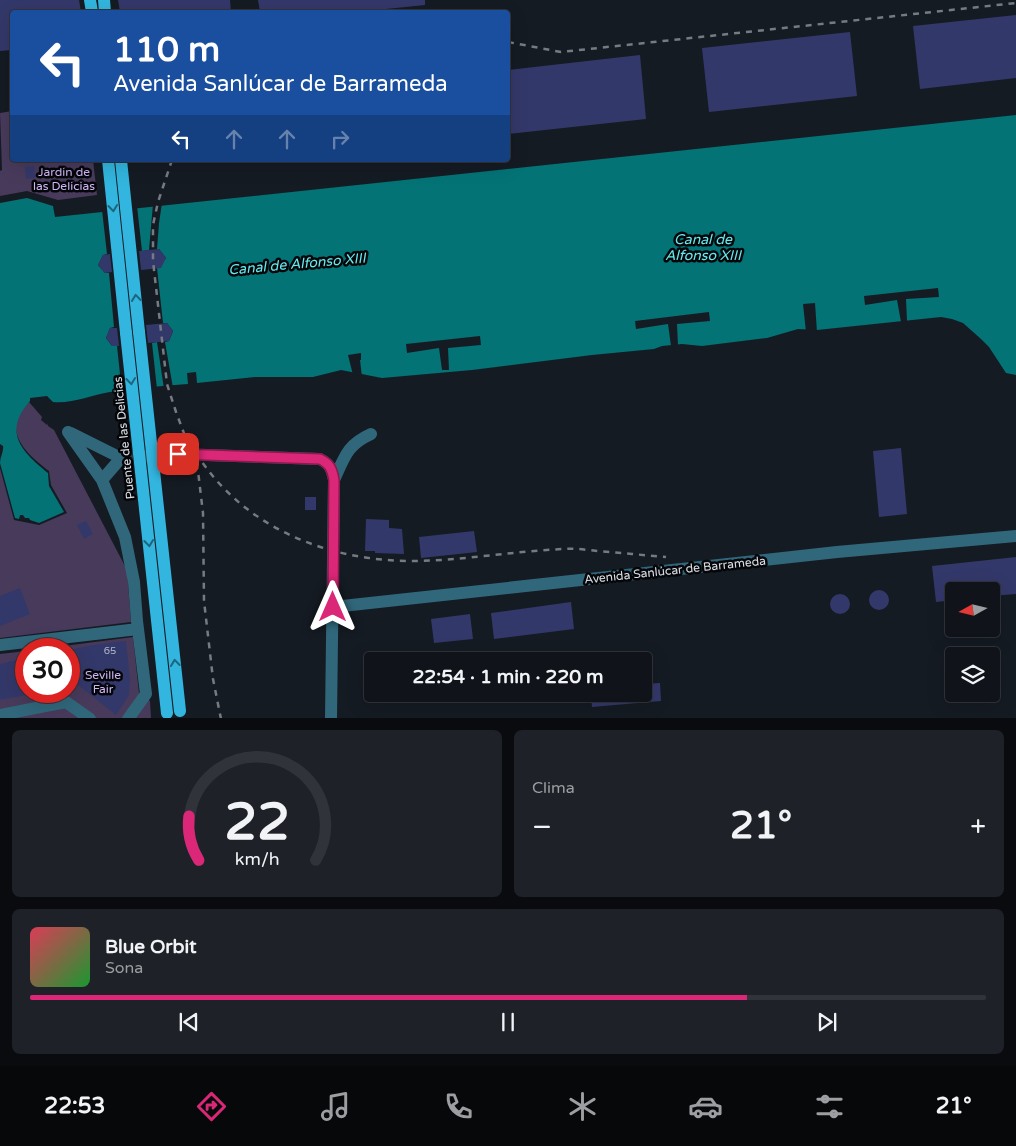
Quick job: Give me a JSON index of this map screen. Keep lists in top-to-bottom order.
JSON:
{
  "streets": {
    "main road": ["Puente de las Delicias"],
    "street": ["Avenida Sanlúcar de Barrameda"]
  },
  "water": ["Canal de Alfonso XIII"],
  "parks": ["Jardin de las Delicias", "Seville Fair"],
  "house_numbers": ["65"],
  "north": "left",
  "page": {
    "turn": ["110 m", "Avenida Sanlúcar de Barrameda"],
    "limit": "30",
    "trip": "22:54 · 1 min · 220 m",
    "tile": "Clima",
    "heat": ["−", "21°", "+"],
    "song": ["Blue Orbit", "Sona"],
    "tabs": ["22:53", "21°"],
    "gauge": ["22", "km/h"]
  }
}
